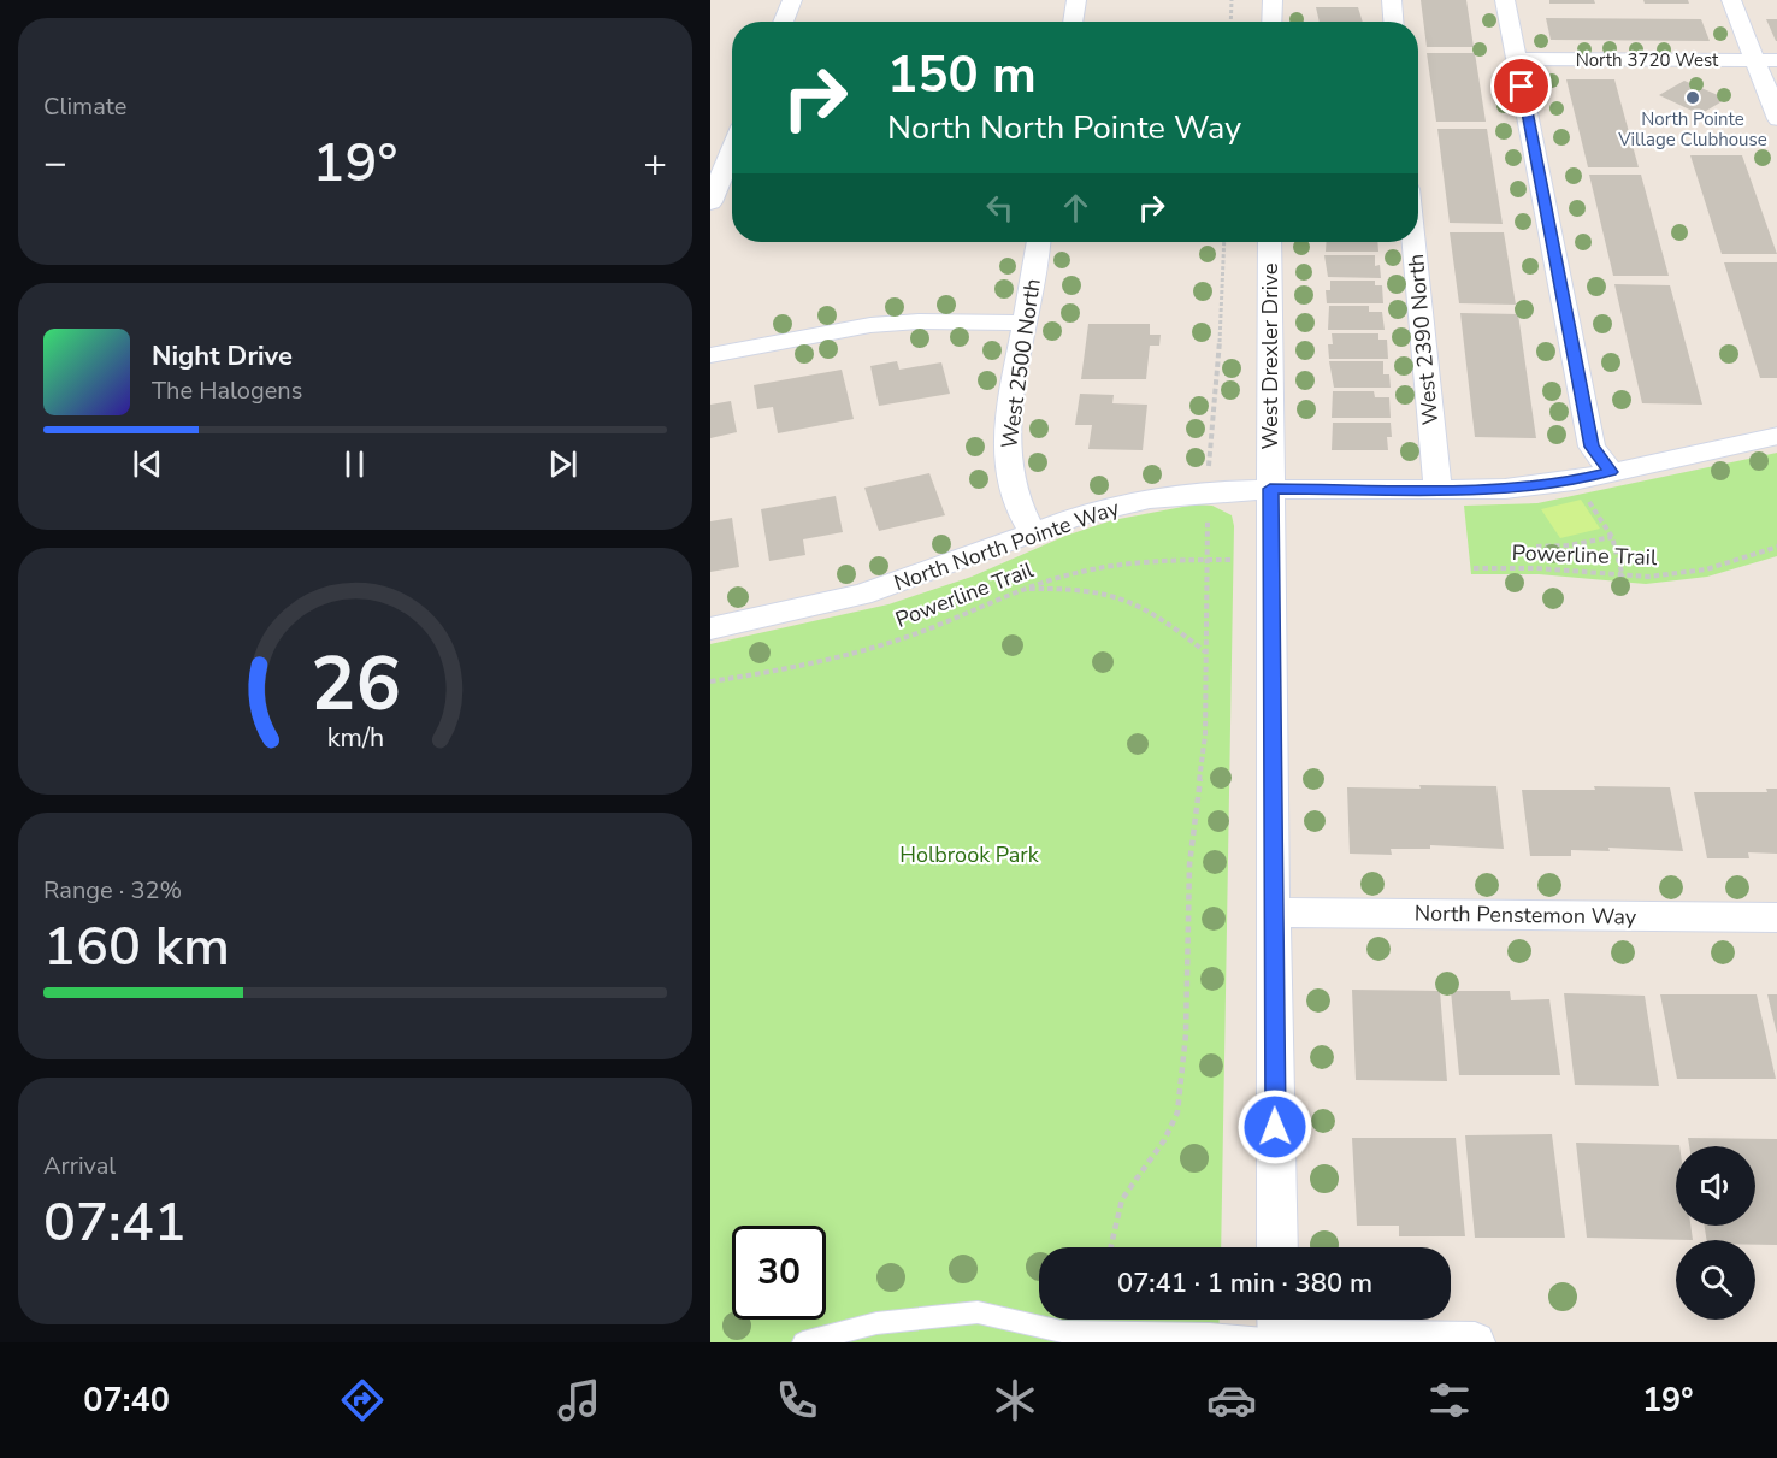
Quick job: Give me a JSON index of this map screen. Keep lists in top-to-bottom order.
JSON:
{
  "streets": {
    "street": [
      "North 3720 West",
      "West 2390 North",
      "West Drexler Drive",
      "West 2500 North",
      "North North Pointe Way",
      "North Penstemon Way"
    ],
    "path": ["Powerline Trail"]
  },
  "crossings": [
    ["West 2390 North", "North North Pointe Way"],
    ["West Drexler Drive", "North North Pointe Way"],
    ["West Drexler Drive", "North Penstemon Way"],
    ["West 2500 North", "North North Pointe Way"]
  ],
  "parks": ["Holbrook Park"],
  "places": ["North Pointe Village Clubhouse"],
  "page": {
    "tile": [
      "Climate",
      ["Range · 32%", "160 km"],
      ["Arrival", "07:41"]
    ],
    "turn": ["150 m", "North North Pointe Way"],
    "heat": ["−", "19°", "+"],
    "song": ["Night Drive", "The Halogens"],
    "limit": "30",
    "trip": "07:41 · 1 min · 380 m",
    "tabs": ["07:40", "19°"],
    "gauge": ["26", "km/h"]
  }
}
